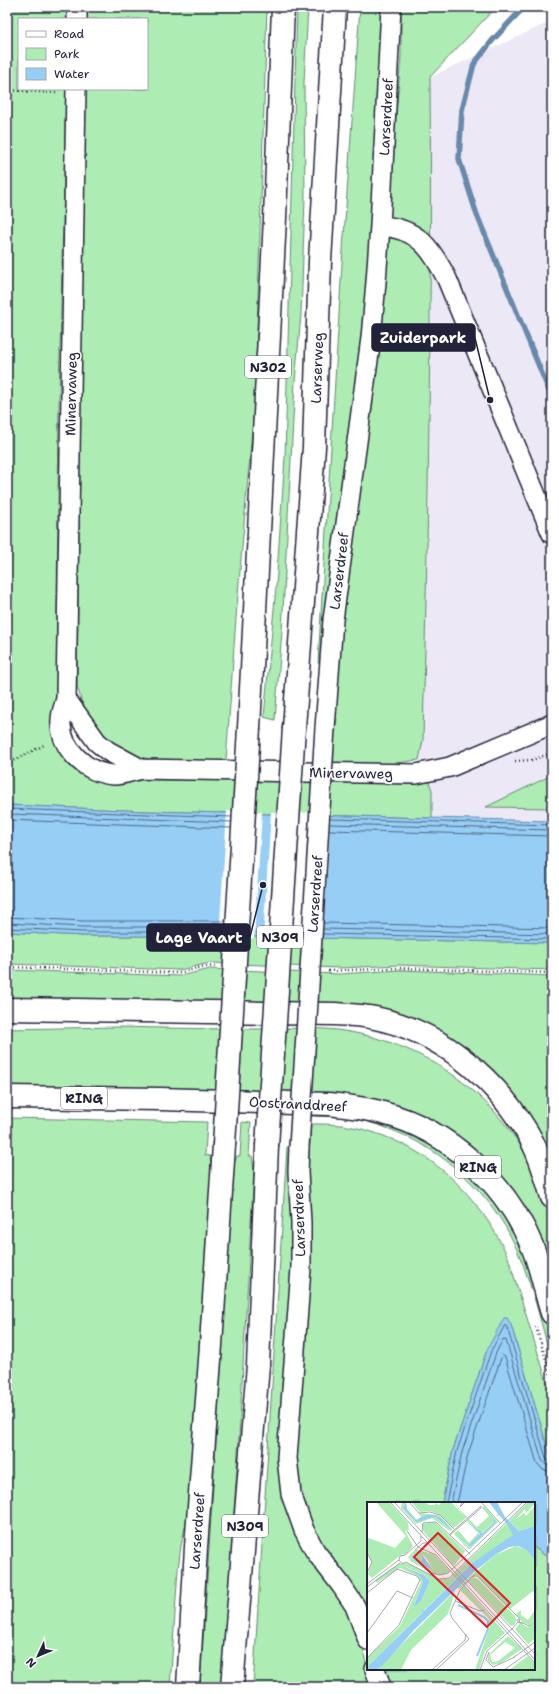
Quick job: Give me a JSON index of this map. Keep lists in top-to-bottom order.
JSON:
{
  "streets": {
    "main road": [
      "Larserdreef",
      "N302",
      "Larserweg",
      "N309",
      "RING",
      "Oostranddreef"
    ],
    "street": ["Minervaweg"]
  },
  "crossings": [
    ["Larserdreef", "N302"]
  ],
  "places": ["Zuiderpark", "Lage Vaart"],
  "legend": ["Road", "Park", "Water"],
  "north": "bottom left"
}
